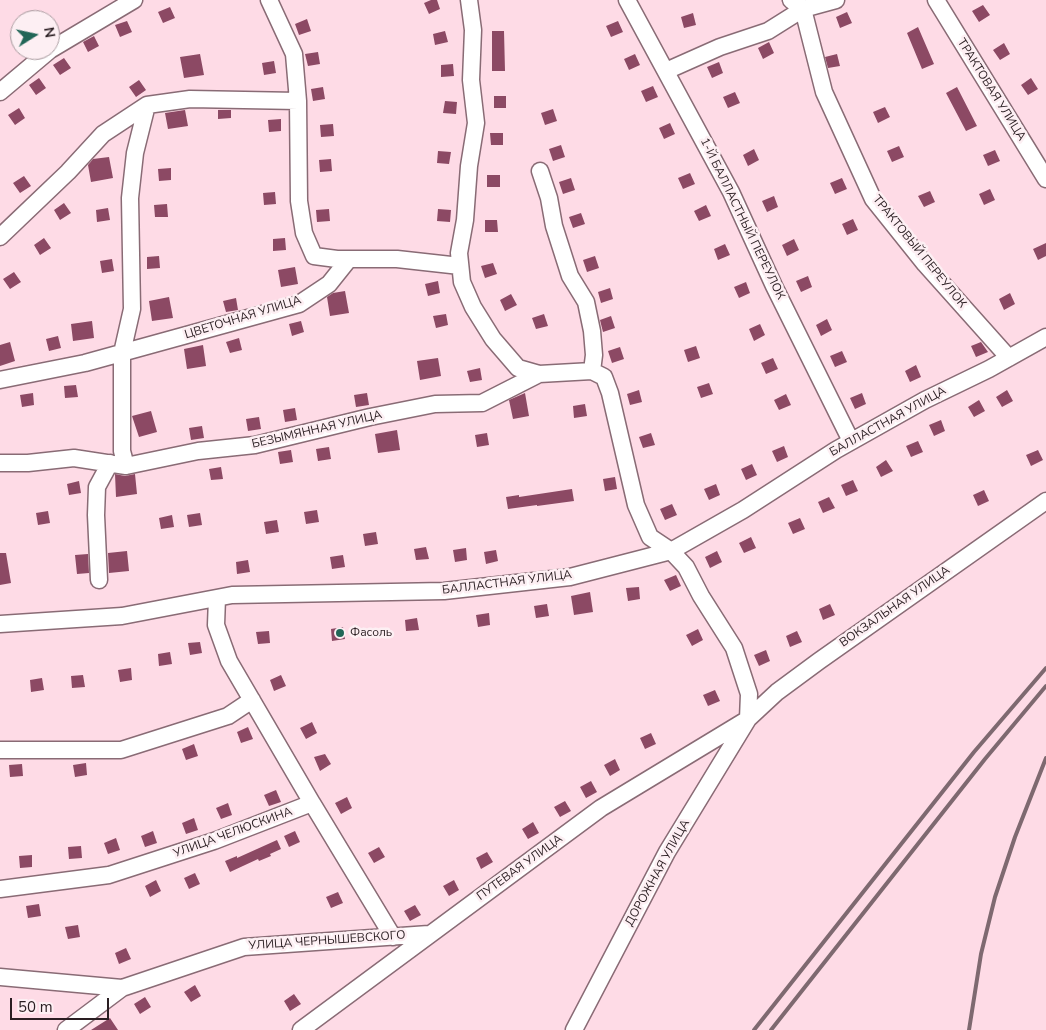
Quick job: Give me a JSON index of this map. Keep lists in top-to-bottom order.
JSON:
{
  "streets": {
    "street": [
      "ТРАКТОВАЯ УЛИЦА",
      "1-Й БАЛЛАСТНЫЙ ПЕРЕУЛОК",
      "ТРАКТОВЫЙ ПЕРЕУЛОК",
      "ЦВЕТОЧНАЯ УЛИЦА",
      "БАЛЛАСТНАЯ УЛИЦА",
      "БЕЗЫМЯННАЯ УЛИЦА",
      "ВОКЗАЛЬНАЯ УЛИЦА",
      "УЛИЦА ЧЕЛЮСКИНА",
      "ПУТЕВАЯ УЛИЦА",
      "ДОРОЖНАЯ УЛИЦА",
      "УЛИЦА ЧЕРНЫШЕВСКОГО"
    ]
  },
  "crossings": [
    ["1-Й БАЛЛАСТНЫЙ ПЕРЕУЛОК", "БАЛЛАСТНАЯ УЛИЦА"],
    ["ТРАКТОВЫЙ ПЕРЕУЛОК", "БАЛЛАСТНАЯ УЛИЦА"],
    ["ВОКЗАЛЬНАЯ УЛИЦА", "ПУТЕВАЯ УЛИЦА"],
    ["ВОКЗАЛЬНАЯ УЛИЦА", "ДОРОЖНАЯ УЛИЦА"],
    ["ПУТЕВАЯ УЛИЦА", "ДОРОЖНАЯ УЛИЦА"],
    ["ПУТЕВАЯ УЛИЦА", "УЛИЦА ЧЕРНЫШЕВСКОГО"]
  ],
  "places": ["Фасоль"],
  "scale_bar": "50 m",
  "north": "right"
}
